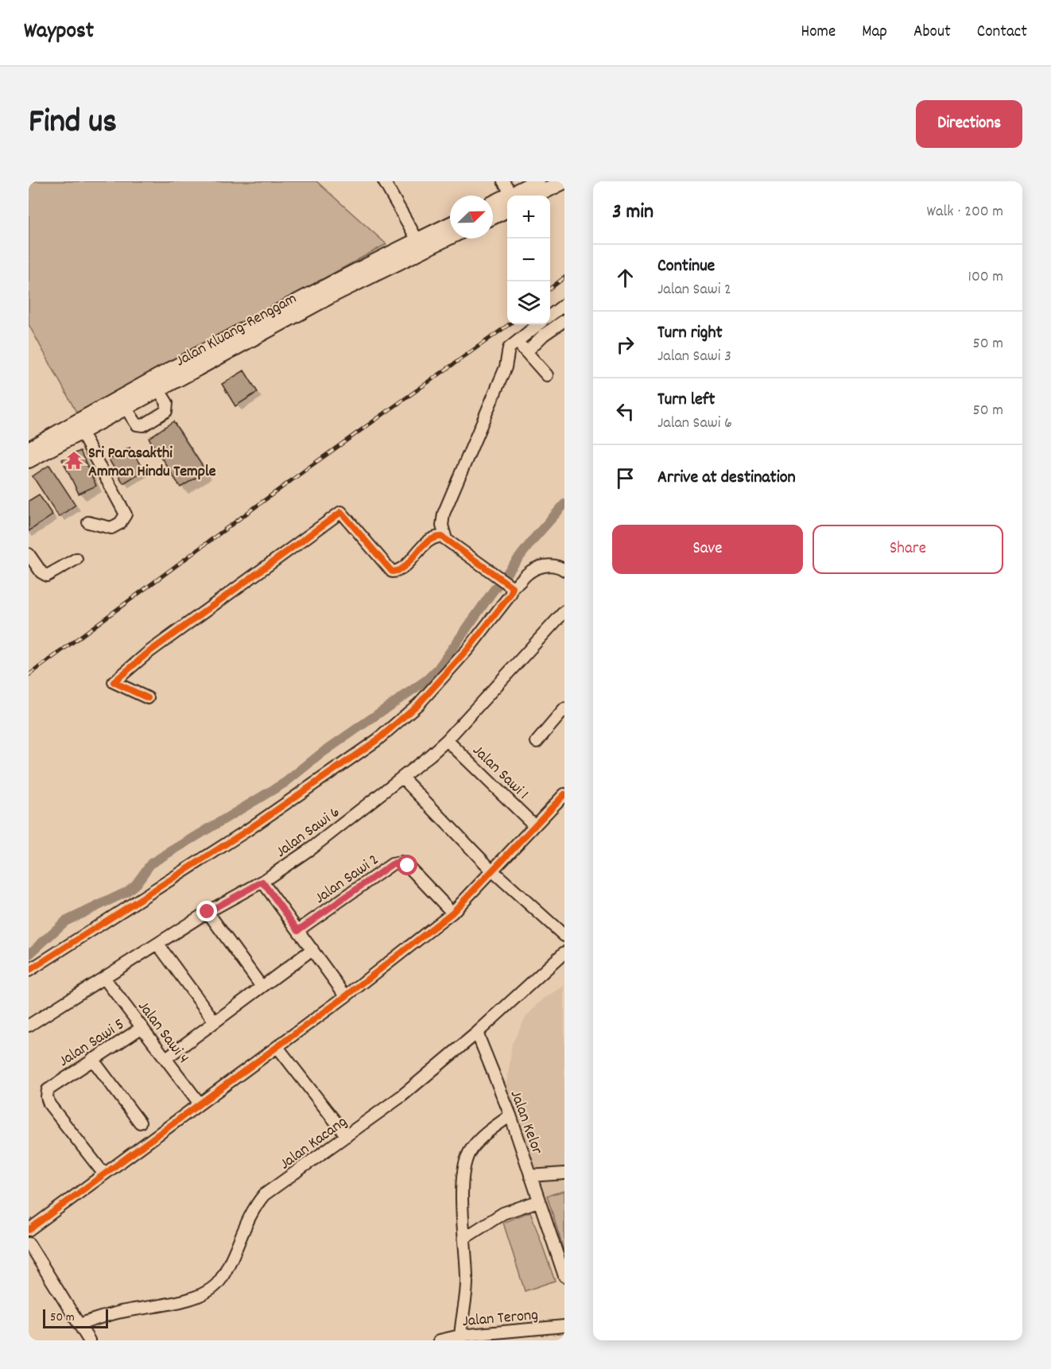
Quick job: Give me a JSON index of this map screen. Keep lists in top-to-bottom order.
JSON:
{
  "streets": {
    "main road": ["Jalan Kluang-Renggam"],
    "street": [
      "Jalan Sawi 1",
      "Jalan Sawi 6",
      "Jalan Sawi 2",
      "Jalan Sawi 4",
      "Jalan Sawi 5",
      "Jalan Kelor",
      "Jalan Kacang",
      "Jalan Terong"
    ]
  },
  "crossings": [
    ["Jalan Sawi 1", "Jalan Sawi 6"],
    ["Jalan Sawi 6", "Jalan Sawi 4"],
    ["Jalan Sawi 4", "Jalan Sawi 5"],
    ["Jalan Kelor", "Jalan Kacang"]
  ],
  "places": {
    "temple": ["Sri Parasakthi Amman Hindu Temple"]
  },
  "scale_bar": "50 m",
  "north": "top right",
  "page": {
    "header": "Waypost",
    "nav": [
      "Home",
      "Map",
      "About",
      "Contact"
    ],
    "title": "Find us",
    "buttons": [
      "Directions",
      ["Save", "Share"]
    ],
    "heading": ["3 min", "Walk · 200 m"],
    "map_buttons": ["+", "−"],
    "list": [
      ["Continue", "Jalan Sawi 2", "100 m"],
      ["Turn right", "Jalan Sawi 3", "50 m"],
      ["Turn left", "Jalan Sawi 6", "50 m"],
      "Arrive at destination"
    ],
    "scale": "50 m"
  }
}
